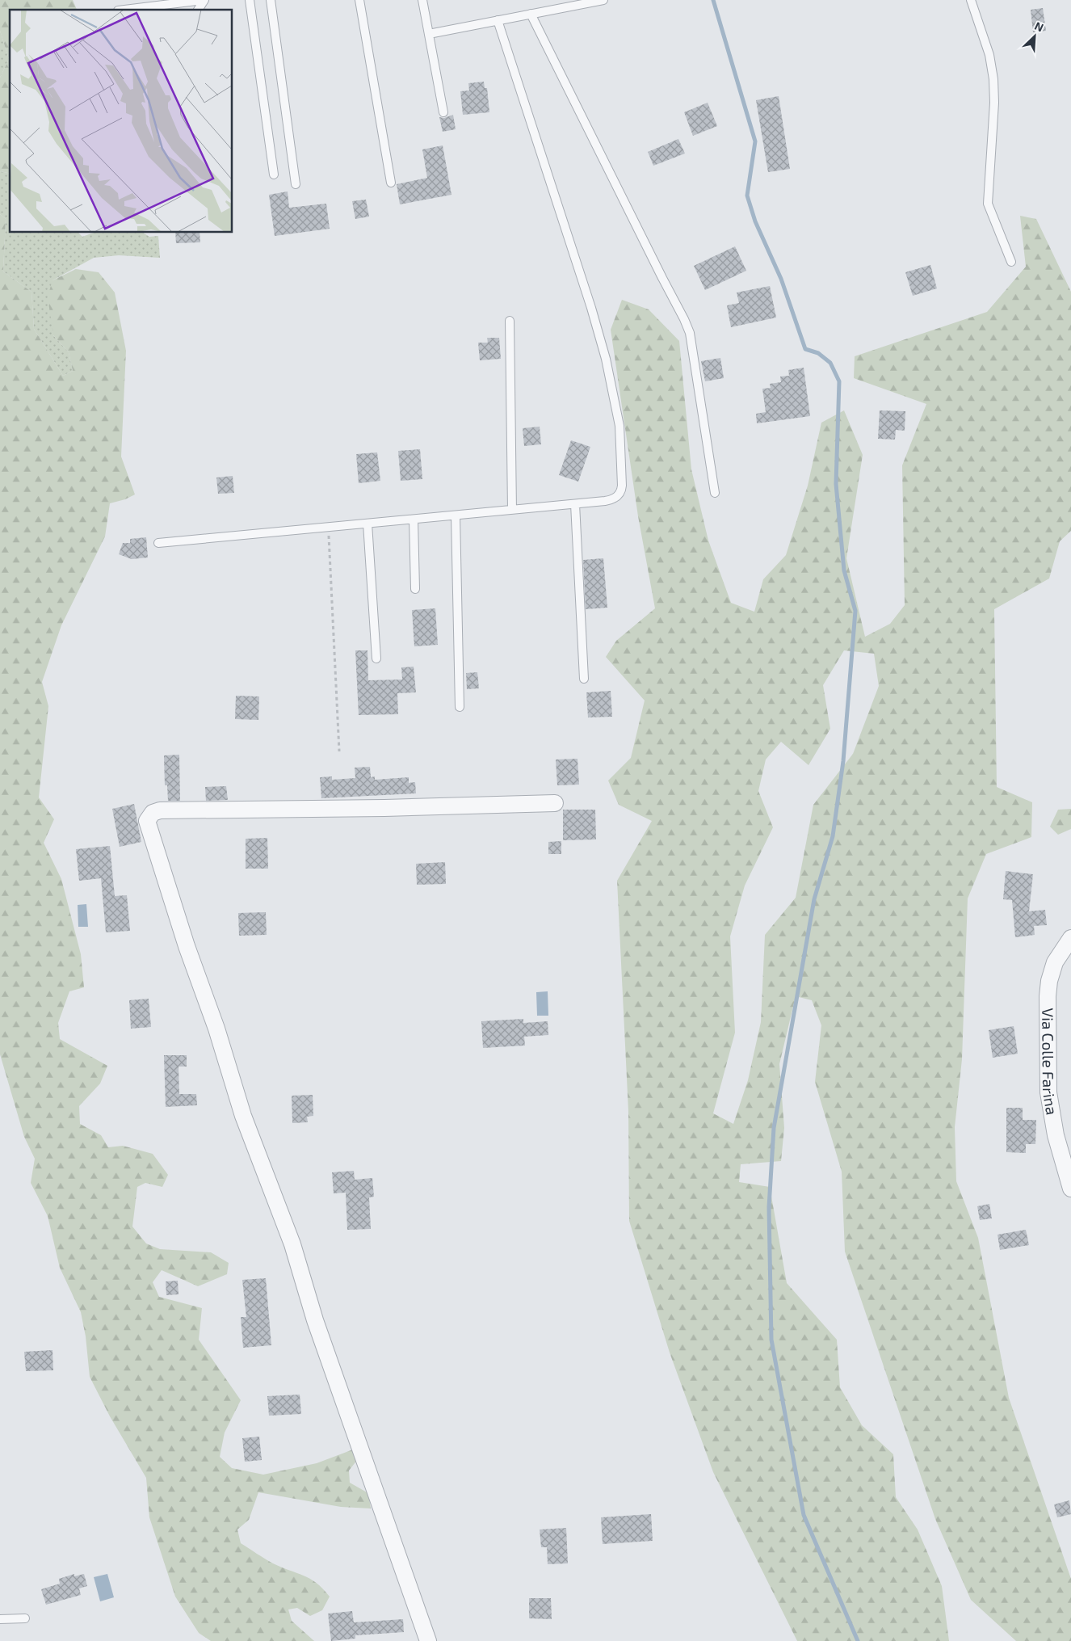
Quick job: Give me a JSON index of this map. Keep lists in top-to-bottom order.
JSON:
{
  "streets": {
    "street": ["Via Colle Farina"]
  },
  "north": "top right"
}
